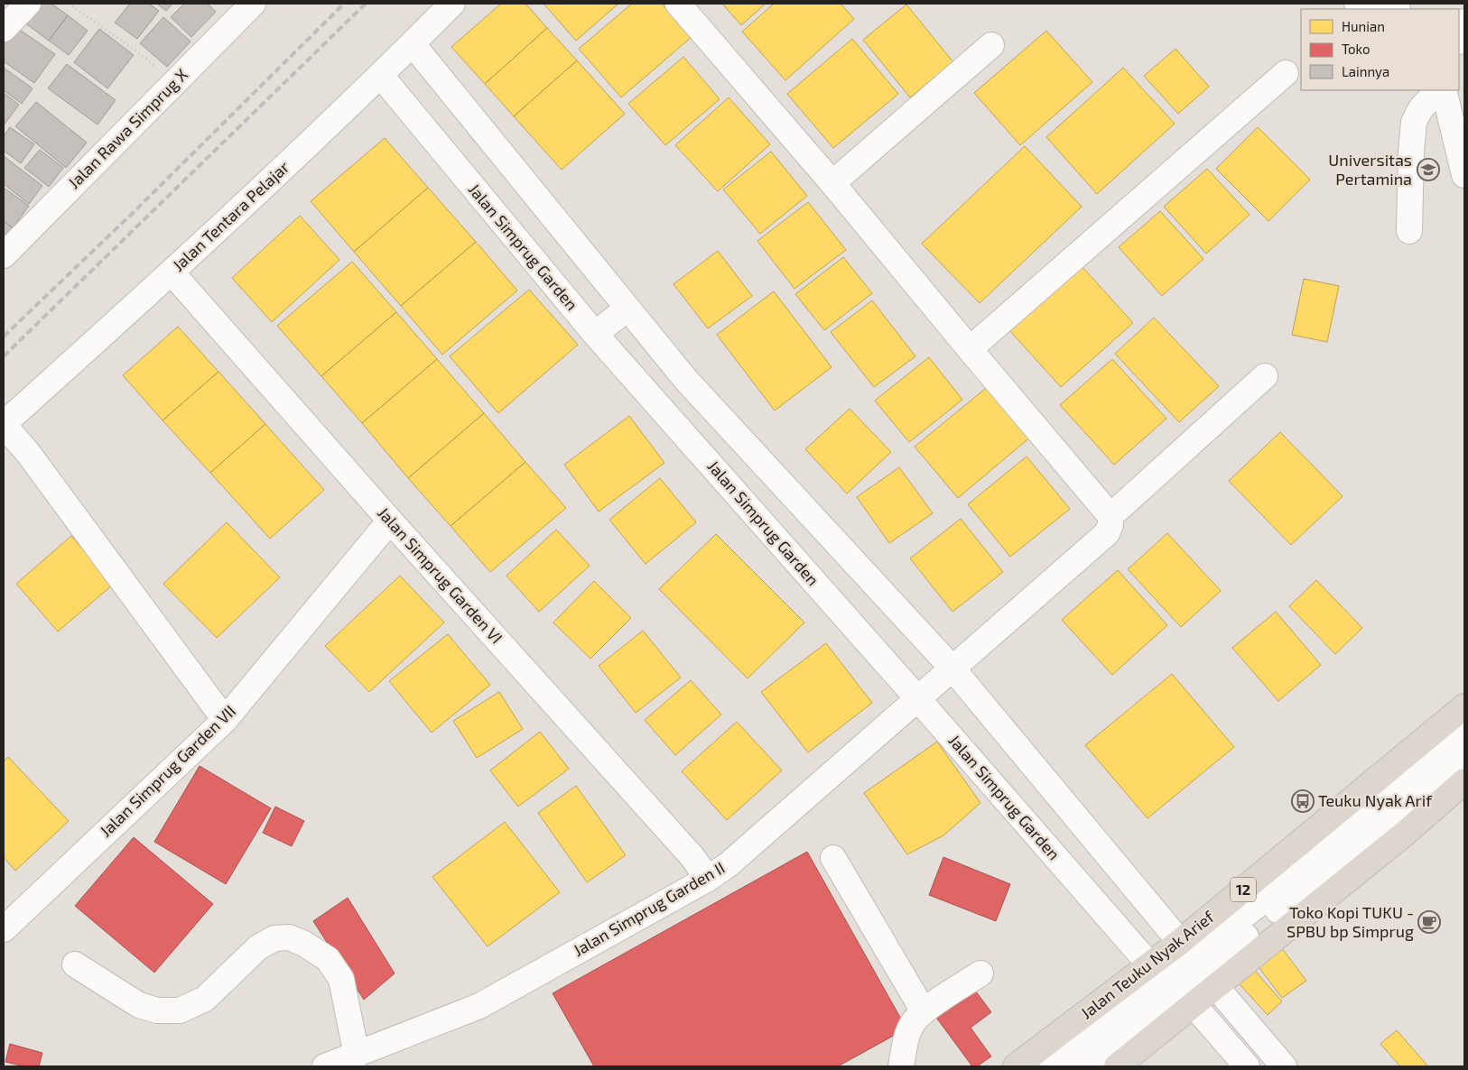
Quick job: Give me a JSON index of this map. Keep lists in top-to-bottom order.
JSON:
{
  "streets": {
    "highway": ["12", "Jalan Teuku Nyak Arief"],
    "street": [
      "Jalan Rawa Simprug X",
      "Jalan Tentara Pelajar",
      "Jalan Simprug Garden",
      "Jalan Simprug Garden VI",
      "Jalan Simprug Garden VII",
      "Jalan Simprug Garden II"
    ]
  },
  "crossings": [
    ["Jalan Tentara Pelajar", "Jalan Simprug Garden"],
    ["Jalan Tentara Pelajar", "Jalan Simprug Garden VI"],
    ["Jalan Simprug Garden", "Jalan Simprug Garden II"],
    ["Jalan Simprug Garden", "Jalan Teuku Nyak Arief"],
    ["Jalan Simprug Garden VI", "Jalan Simprug Garden VII"],
    ["Jalan Simprug Garden VI", "Jalan Simprug Garden II"]
  ],
  "places": {
    "school or university": ["Universitas Pertamina"],
    "bus stop": ["Teuku Nyak Arif"],
    "cafe": ["Toko Kopi TUKU - SPBU bp Simprug"]
  },
  "legend": ["Hunian", "Toko", "Lainnya"]
}
